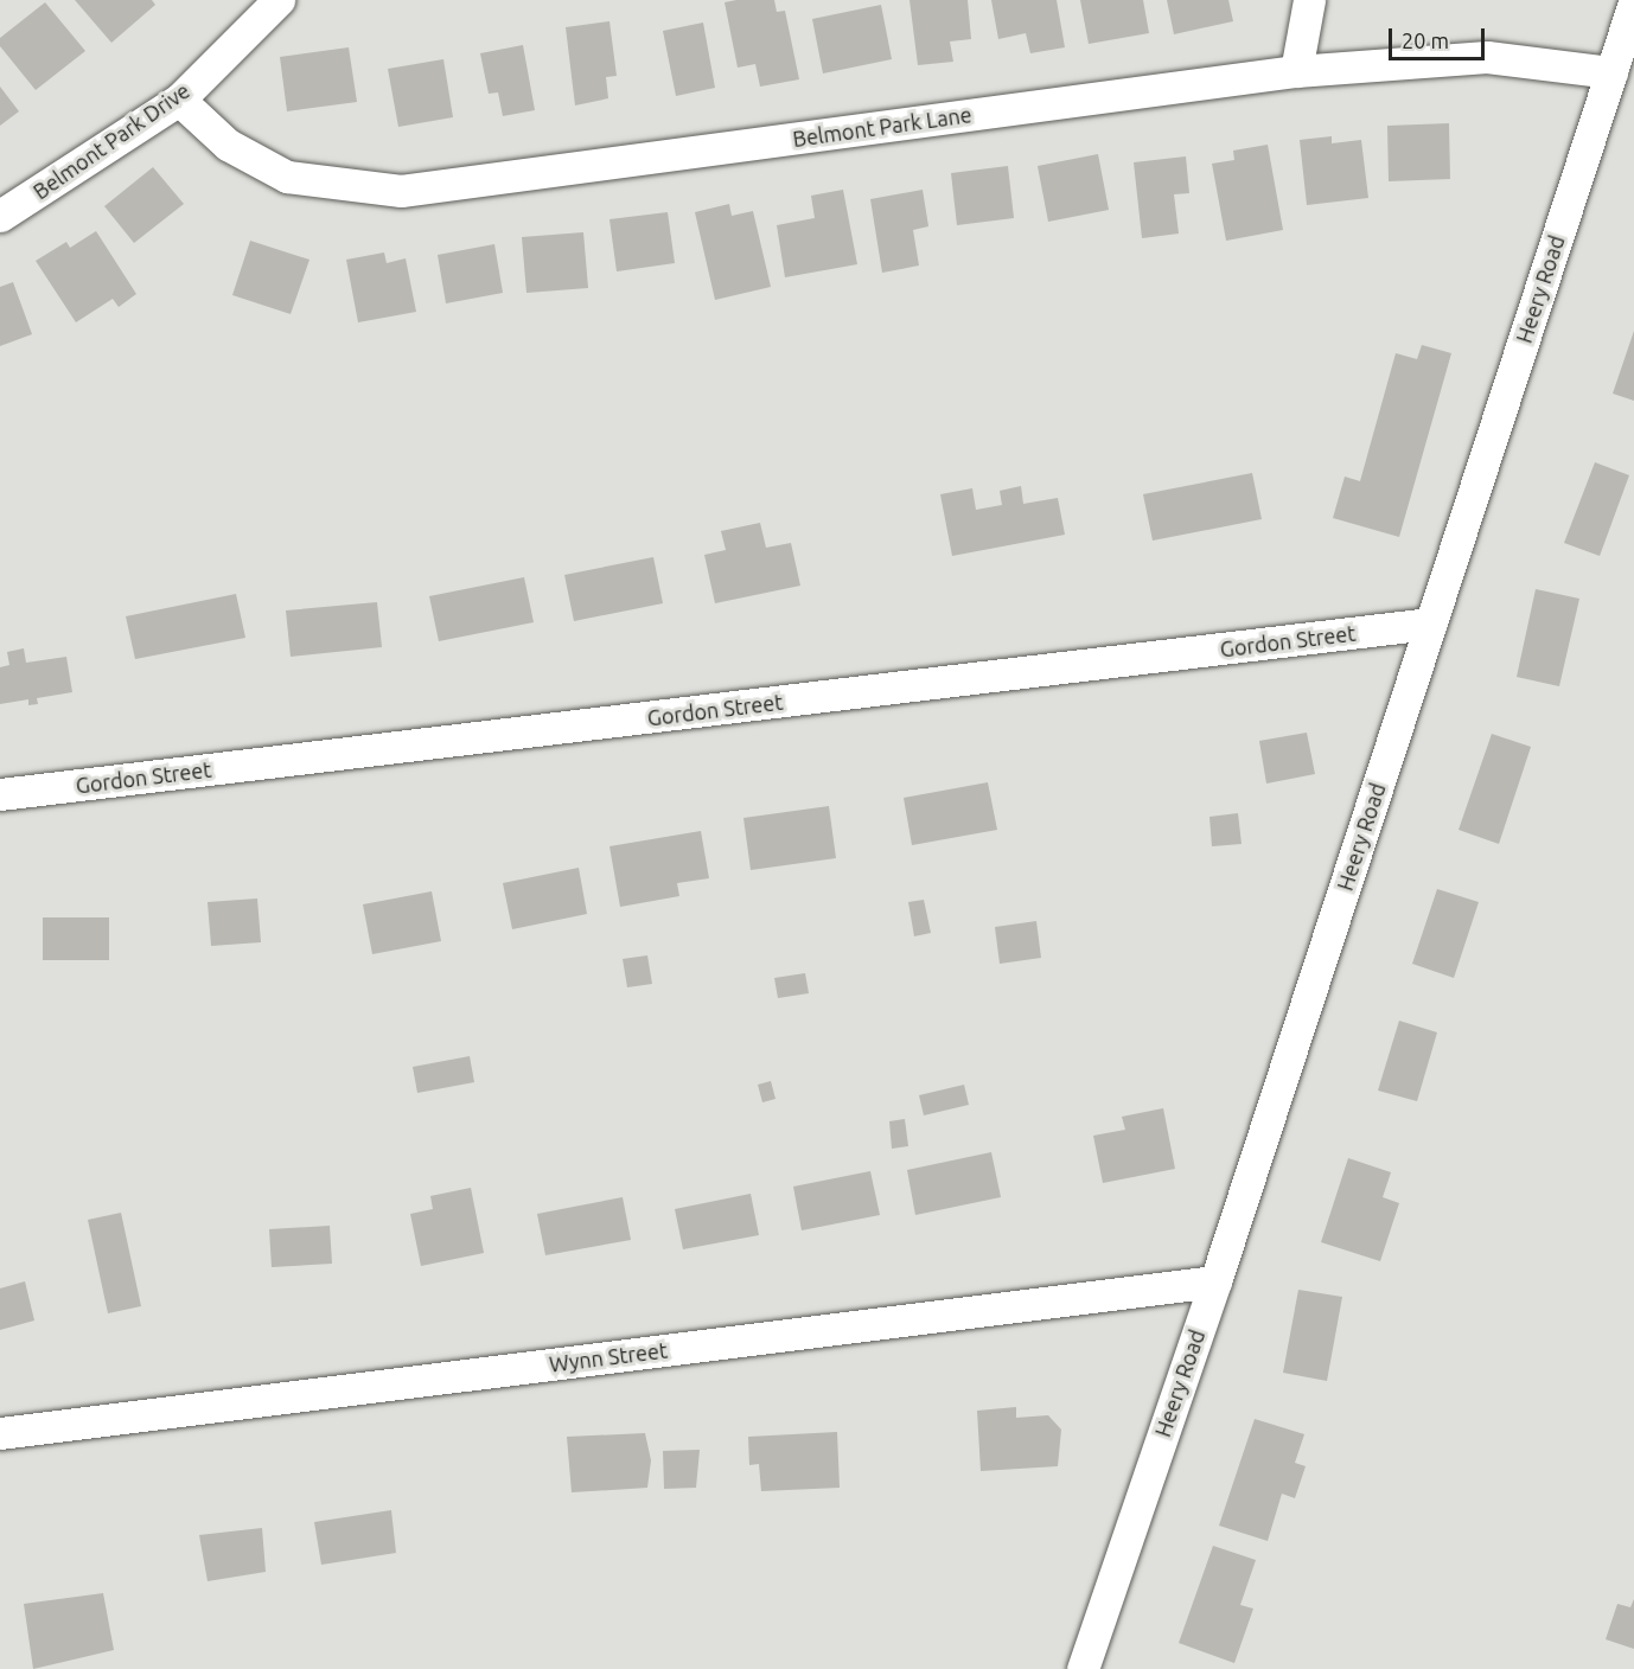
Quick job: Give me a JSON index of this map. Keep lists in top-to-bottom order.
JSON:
{
  "streets": {
    "street": [
      "Belmont Park Lane",
      "Belmont Park Drive",
      "Heery Road",
      "Gordon Street",
      "Wynn Street"
    ]
  },
  "crossings": [
    ["Belmont Park Lane", "Belmont Park Drive"],
    ["Belmont Park Lane", "Heery Road"],
    ["Heery Road", "Gordon Street"],
    ["Heery Road", "Wynn Street"]
  ],
  "scale_bar": "20 m"
}
